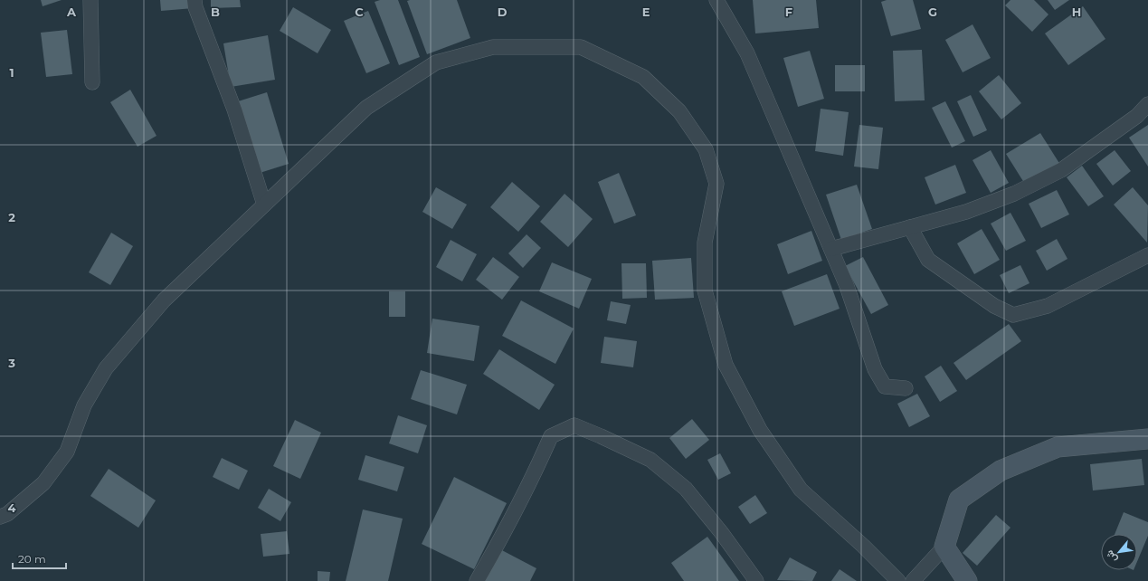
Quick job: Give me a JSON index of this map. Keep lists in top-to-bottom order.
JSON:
{
  "scale_bar": "20 m",
  "north": "bottom left",
  "grid": {
    "columns": [
      "A",
      "B",
      "C",
      "D",
      "E",
      "F",
      "G",
      "H"
    ],
    "rows": [
      "1",
      "2",
      "3",
      "4"
    ]
  }
}
